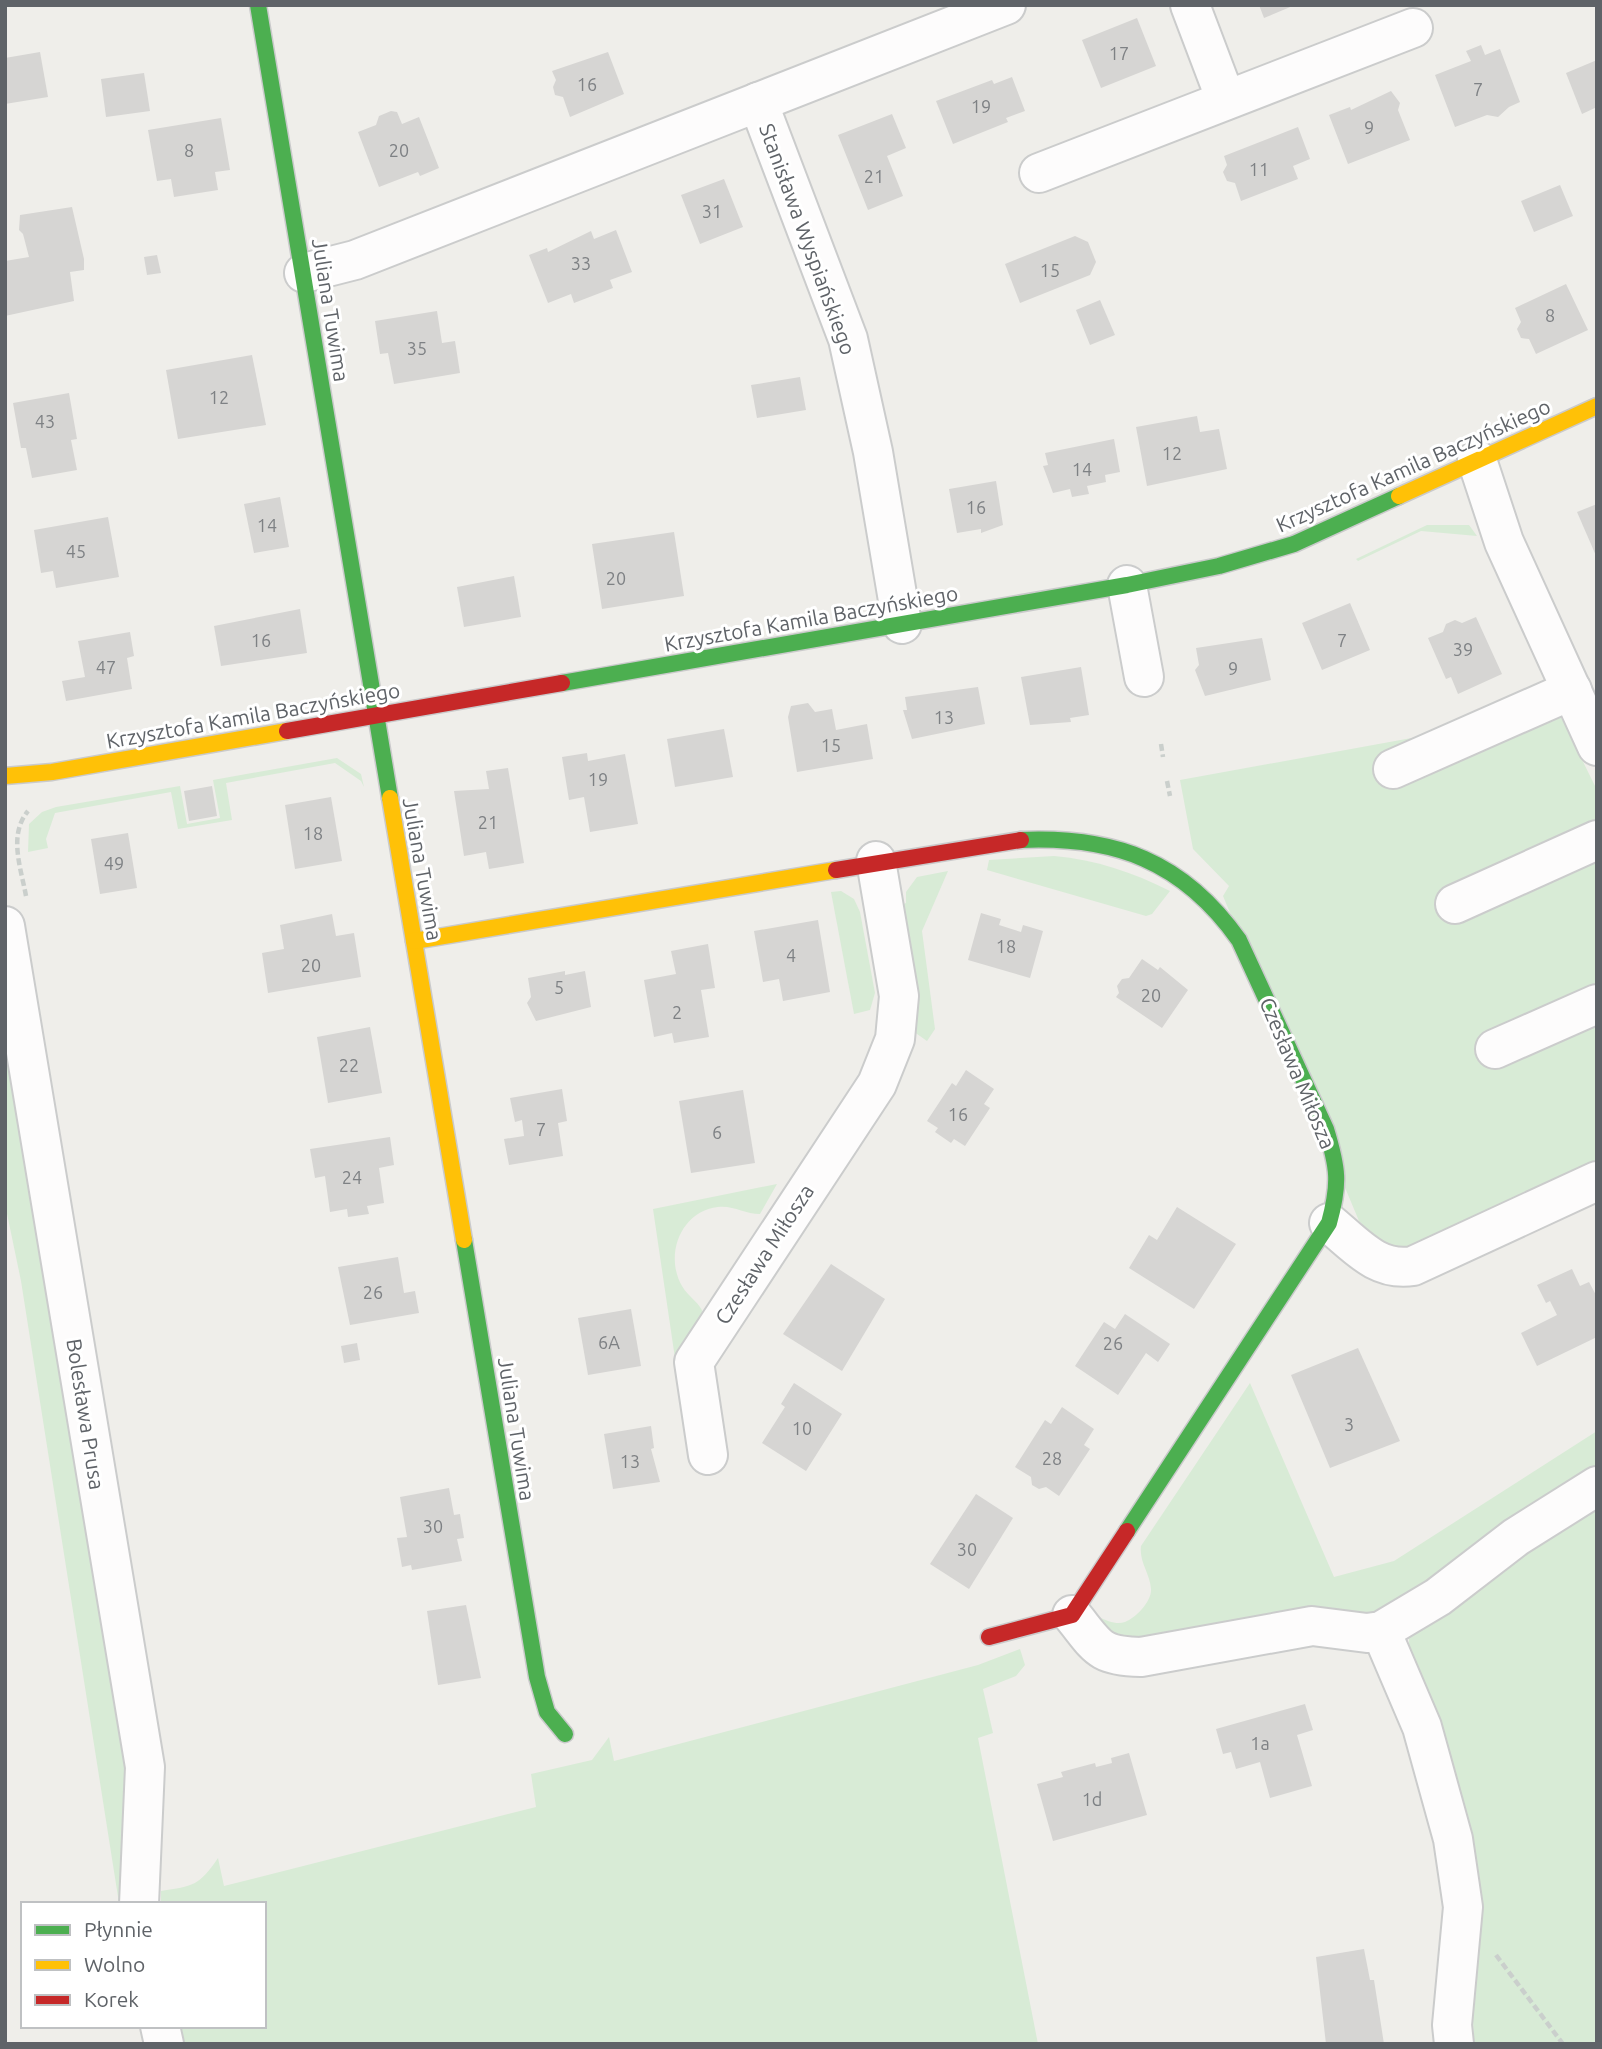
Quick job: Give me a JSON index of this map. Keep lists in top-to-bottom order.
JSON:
{
  "streets": {
    "street": [
      "Stanisława Wyspiańskiego",
      "Juliana Tuwima",
      "Krzysztofa Kamila Baczyńskiego",
      "Czesława Miłosza",
      "Bolesława Prusa"
    ]
  },
  "crossings": [
    ["Stanisława Wyspiańskiego", "Juliana Tuwima"],
    ["Stanisława Wyspiańskiego", "Krzysztofa Kamila Baczyńskiego"],
    ["Juliana Tuwima", "Krzysztofa Kamila Baczyńskiego"],
    ["Juliana Tuwima", "Czesława Miłosza"]
  ],
  "house_numbers": [
    "17",
    "16",
    "7",
    "19",
    "9",
    "8",
    "20",
    "11",
    "21",
    "31",
    "33",
    "15",
    "8",
    "35",
    "12",
    "43",
    "12",
    "14",
    "16",
    "14",
    "45",
    "20",
    "16",
    "7",
    "39",
    "47",
    "9",
    "13",
    "15",
    "19",
    "21",
    "18",
    "49",
    "18",
    "4",
    "20",
    "5",
    "20",
    "2",
    "22",
    "16",
    "7",
    "6",
    "24",
    "26",
    "6A",
    "26",
    "3",
    "10",
    "28",
    "13",
    "30",
    "30",
    "1a",
    "1d"
  ],
  "legend": ["Płynnie", "Wolno", "Korek"]
}
